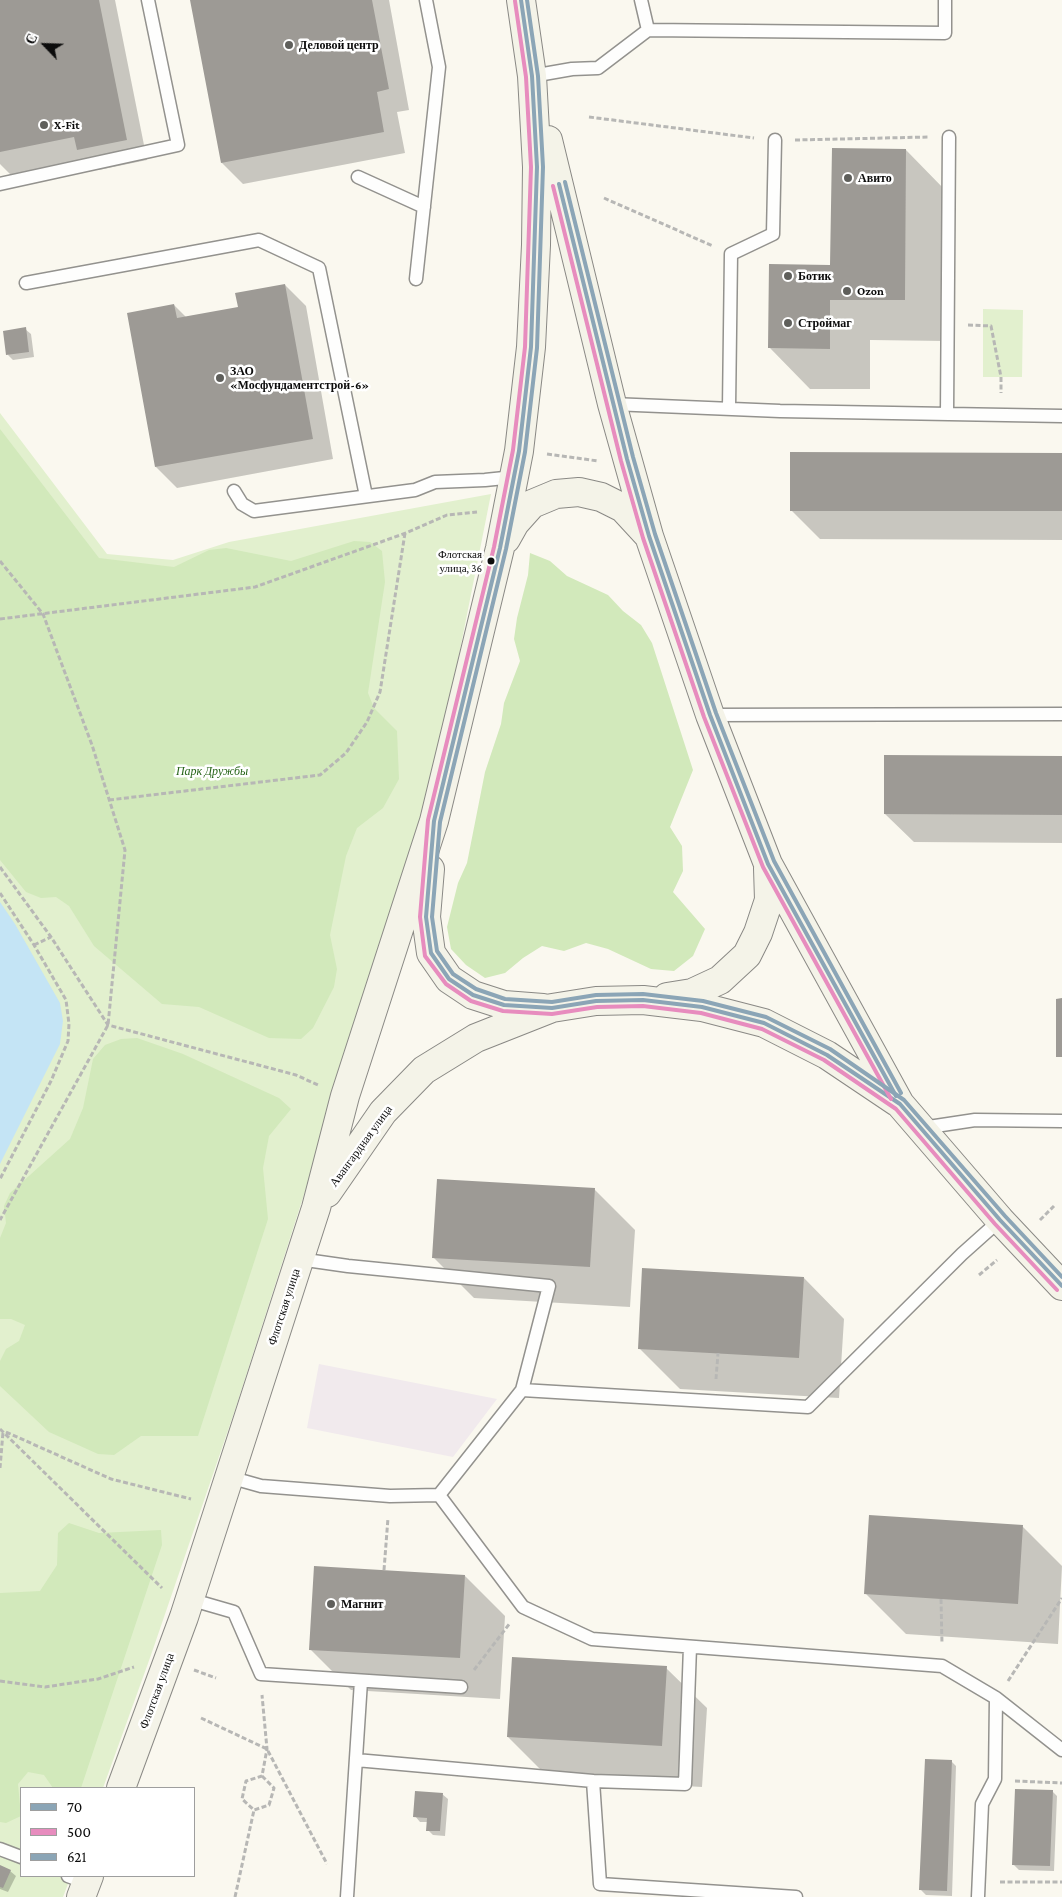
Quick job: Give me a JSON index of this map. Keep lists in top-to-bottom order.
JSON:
{
  "streets": {
    "street": ["Авангардная улица", "Флотская улица"]
  },
  "crossings": [
    ["Авангардная улица", "Флотская улица"]
  ],
  "parks": ["Парк Дружбы"],
  "places": [
    "Деловой центр",
    "X-Fit",
    "Авито",
    "Ботик",
    "Ozon",
    "Строймаг",
    "ЗАО «Мосфундаментстрой-6»",
    "Флотская улица, 36",
    "Магнит"
  ],
  "lines": ["transit line 70", "transit line 621", "transit line 500"],
  "legend": ["70", "500", "621"],
  "north": "top left"
}
